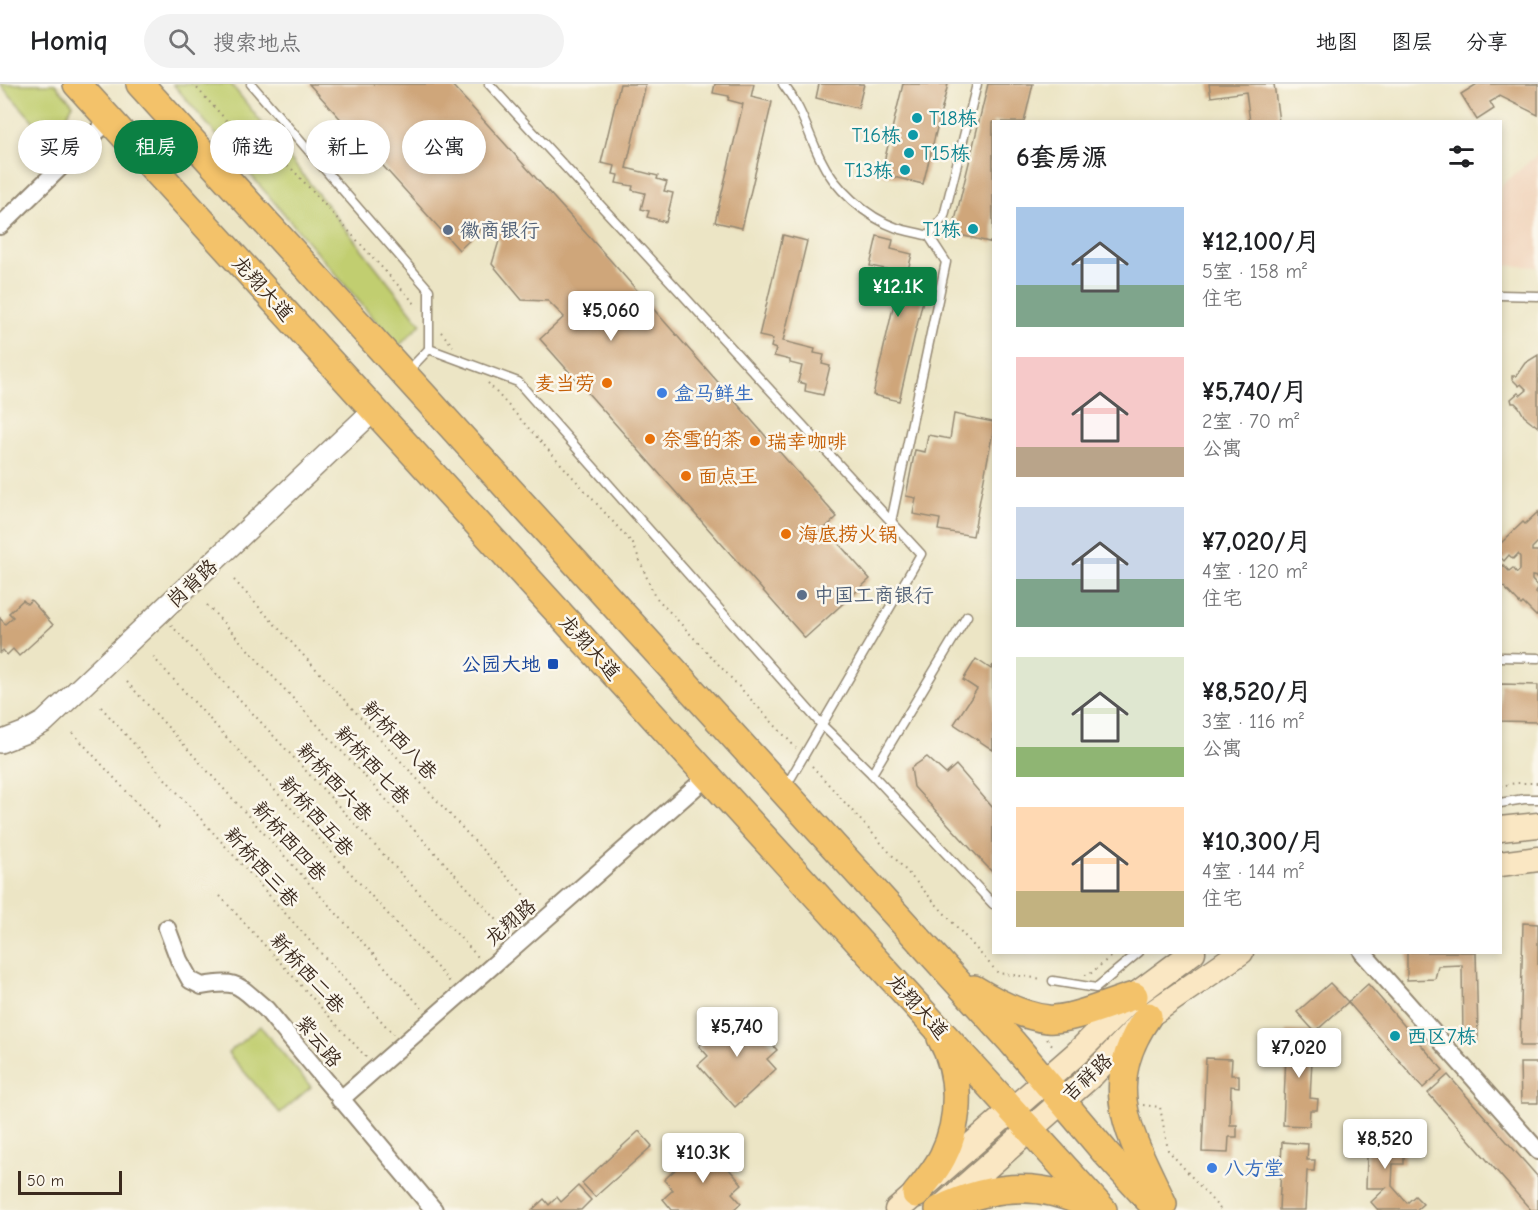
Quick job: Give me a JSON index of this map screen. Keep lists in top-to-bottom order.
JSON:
{
  "streets": {
    "main road": ["龙翔大道", "吉祥路"],
    "street": ["岗背路", "龙翔路", "紫云路"],
    "path": [
      "新桥西八巷",
      "新桥西七巷",
      "新桥西六巷",
      "新桥西五巷",
      "新桥西四巷",
      "新桥西三巷",
      "新桥西二巷"
    ]
  },
  "crossings": [
    ["龙翔大道", "岗背路"],
    ["龙翔大道", "龙翔路"],
    ["龙翔大道", "吉祥路"],
    ["岗背路", "新桥西六巷"],
    ["新桥西八巷", "龙翔路"],
    ["新桥西七巷", "龙翔路"],
    ["新桥西六巷", "龙翔路"],
    ["新桥西五巷", "龙翔路"],
    ["新桥西四巷", "龙翔路"],
    ["新桥西三巷", "龙翔路"],
    ["龙翔路", "新桥西二巷"],
    ["龙翔路", "紫云路"]
  ],
  "places": {
    "other": [
      "T18栋",
      "T16栋",
      "T15栋",
      "T13栋",
      "T1栋",
      "徽商银行",
      "麦当劳",
      "盒马鲜生",
      "奈雪的茶",
      "瑞幸咖啡",
      "面点王",
      "海底捞火锅",
      "中国工商银行",
      "西区7栋",
      "八方堂"
    ],
    "transit": ["公园大地"]
  },
  "scale_bar": "50 m",
  "page": {
    "header": "Homiq",
    "search": "搜索地点",
    "nav": ["地图", "图层", "分享"],
    "chip": [
      "买房",
      "租房",
      "筛选",
      "新上",
      "公寓"
    ],
    "heading": "6套房源",
    "list": [
      {
        "name": "¥12,100/月",
        "note": "5室 · 158 m² · 住宅"
      },
      {
        "name": "¥5,740/月",
        "note": "2室 · 70 m² · 公寓"
      },
      {
        "name": "¥7,020/月",
        "note": "4室 · 120 m² · 住宅"
      },
      {
        "name": "¥8,520/月",
        "note": "3室 · 116 m² · 公寓"
      },
      {
        "name": "¥10,300/月",
        "note": "4室 · 144 m² · 住宅"
      }
    ],
    "price": [
      "¥12.1K",
      "¥5,060",
      "¥5,740",
      "¥7,020",
      "¥8,520",
      "¥10.3K"
    ],
    "scale": "50 m"
  }
}
